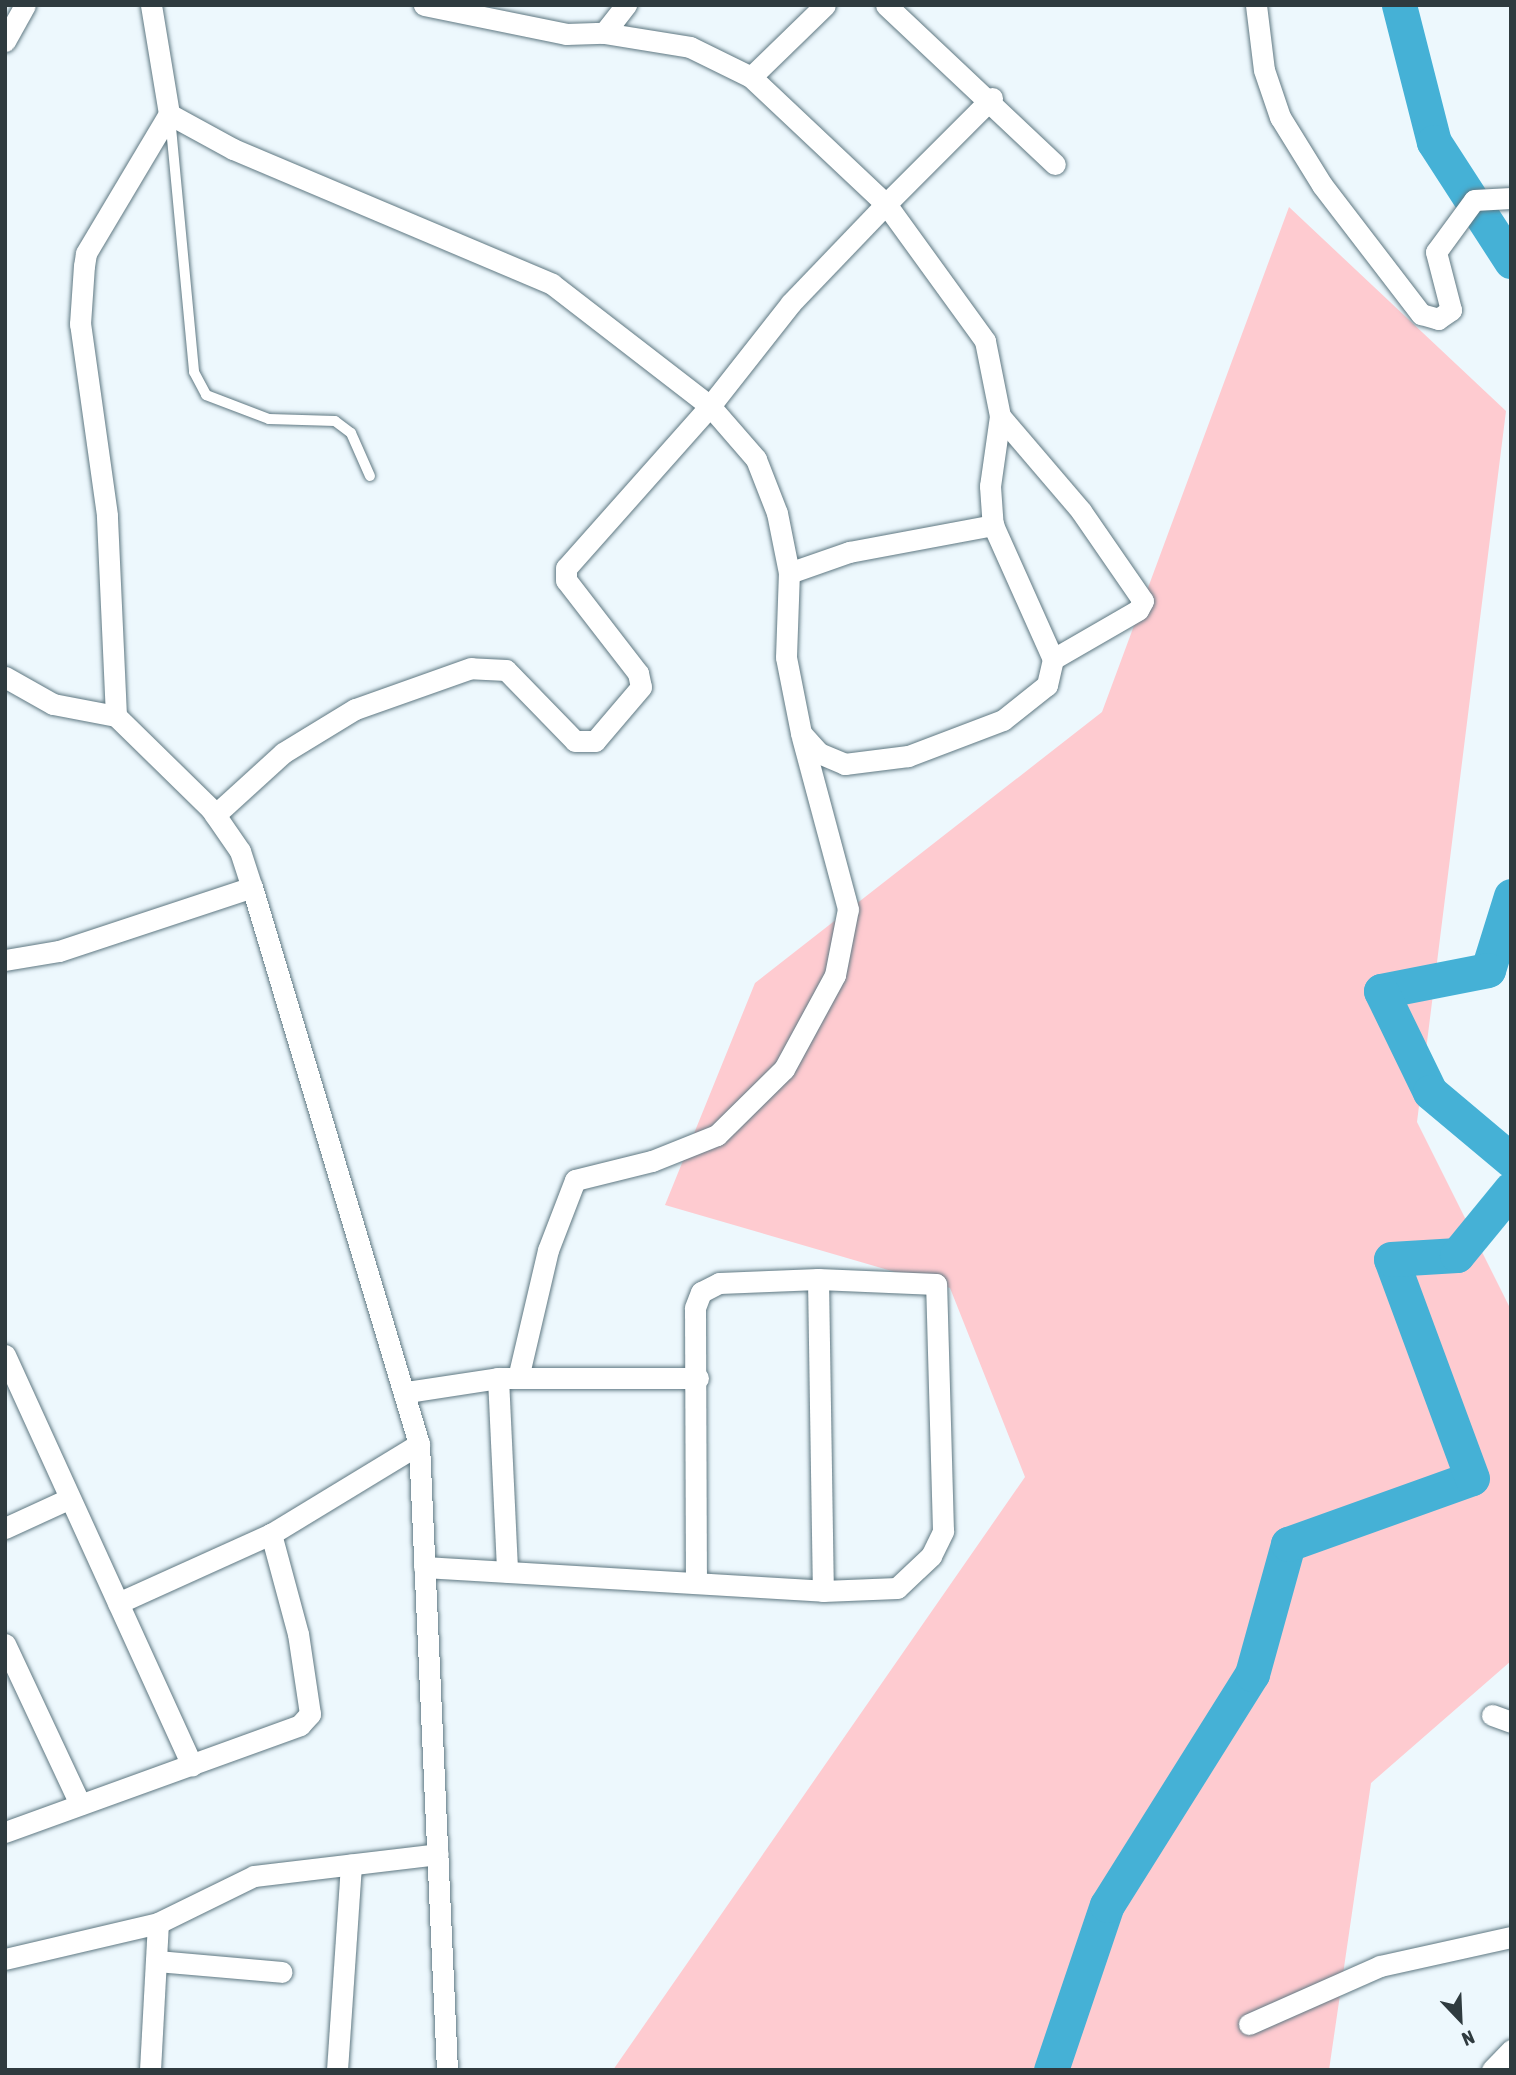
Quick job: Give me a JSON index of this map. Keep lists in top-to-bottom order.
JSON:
{
  "north": "bottom right"
}
